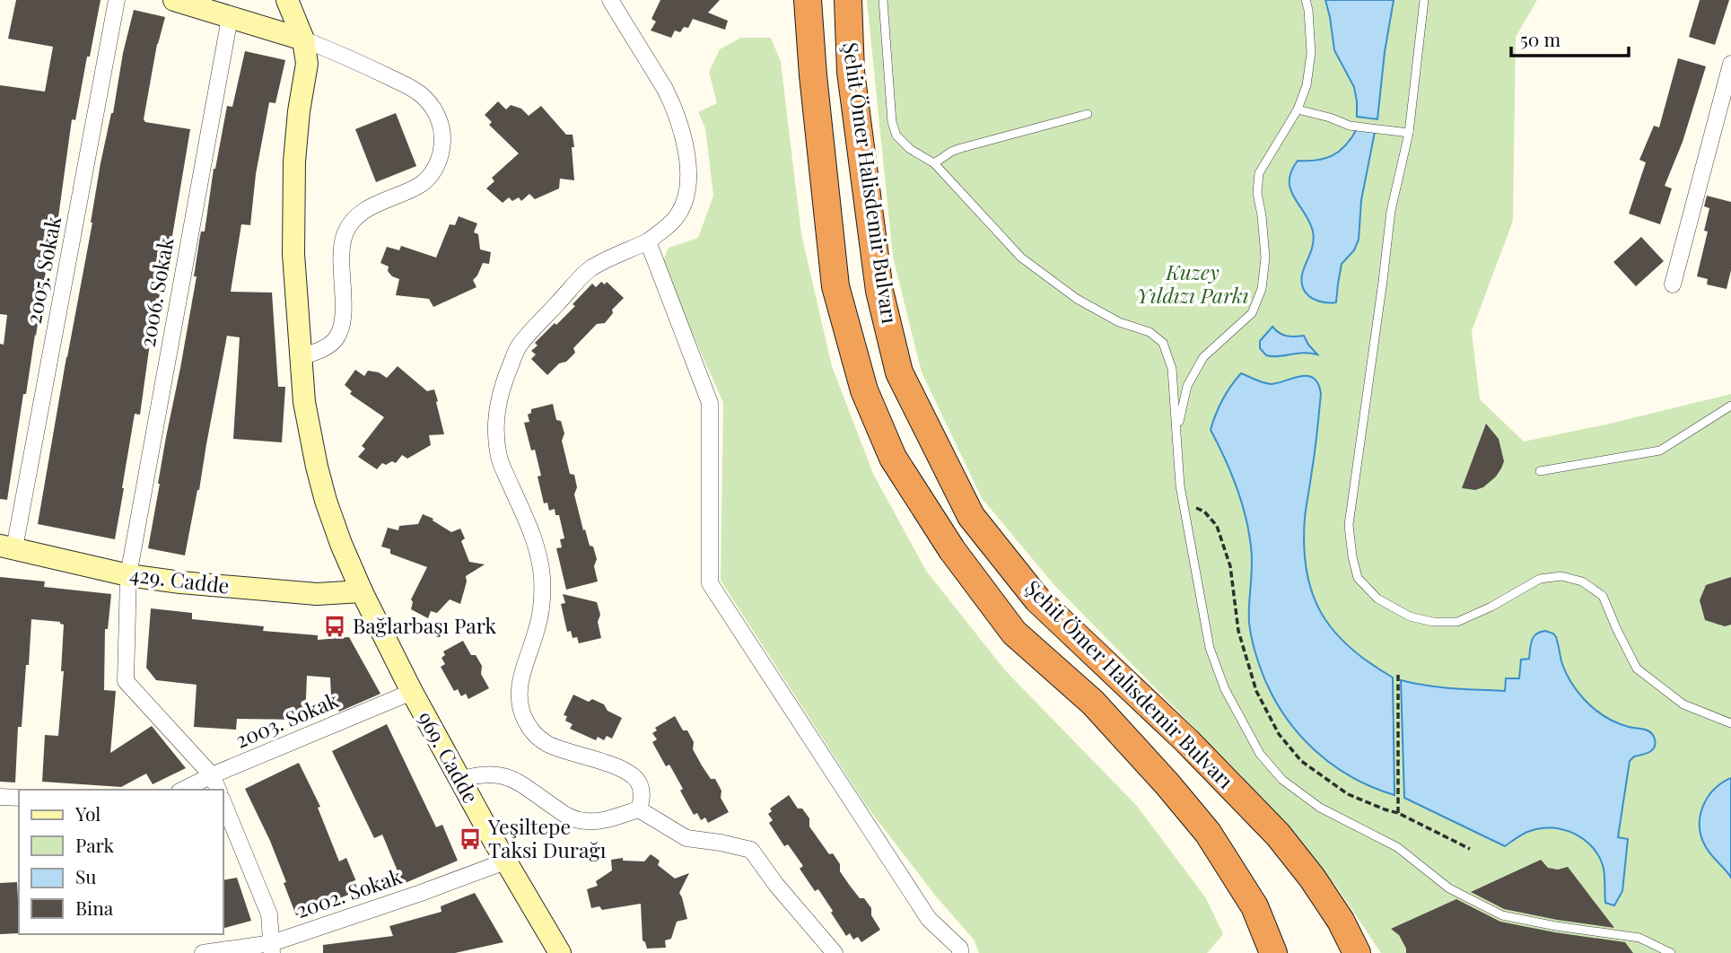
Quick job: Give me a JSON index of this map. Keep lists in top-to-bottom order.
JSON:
{
  "streets": {
    "highway": ["Şehit Ömer Halisdemir Bulvarı"],
    "street": [
      "2005. Sokak",
      "2006. Sokak",
      "429. Cadde",
      "2003. Sokak",
      "969. Cadde",
      "2002. Sokak"
    ]
  },
  "crossings": [
    ["2005. Sokak", "429. Cadde"],
    ["2006. Sokak", "429. Cadde"],
    ["2006. Sokak", "2003. Sokak"],
    ["429. Cadde", "969. Cadde"],
    ["2003. Sokak", "969. Cadde"],
    ["969. Cadde", "2002. Sokak"]
  ],
  "parks": ["Kuzey Yıldızı Parkı"],
  "places": {
    "bus stop": ["Bağlarbaşı Park", "Yeşiltepe Taksi Durağı"]
  },
  "legend": [
    "Yol",
    "Park",
    "Su",
    "Bina"
  ],
  "scale_bar": "50 m"
}
